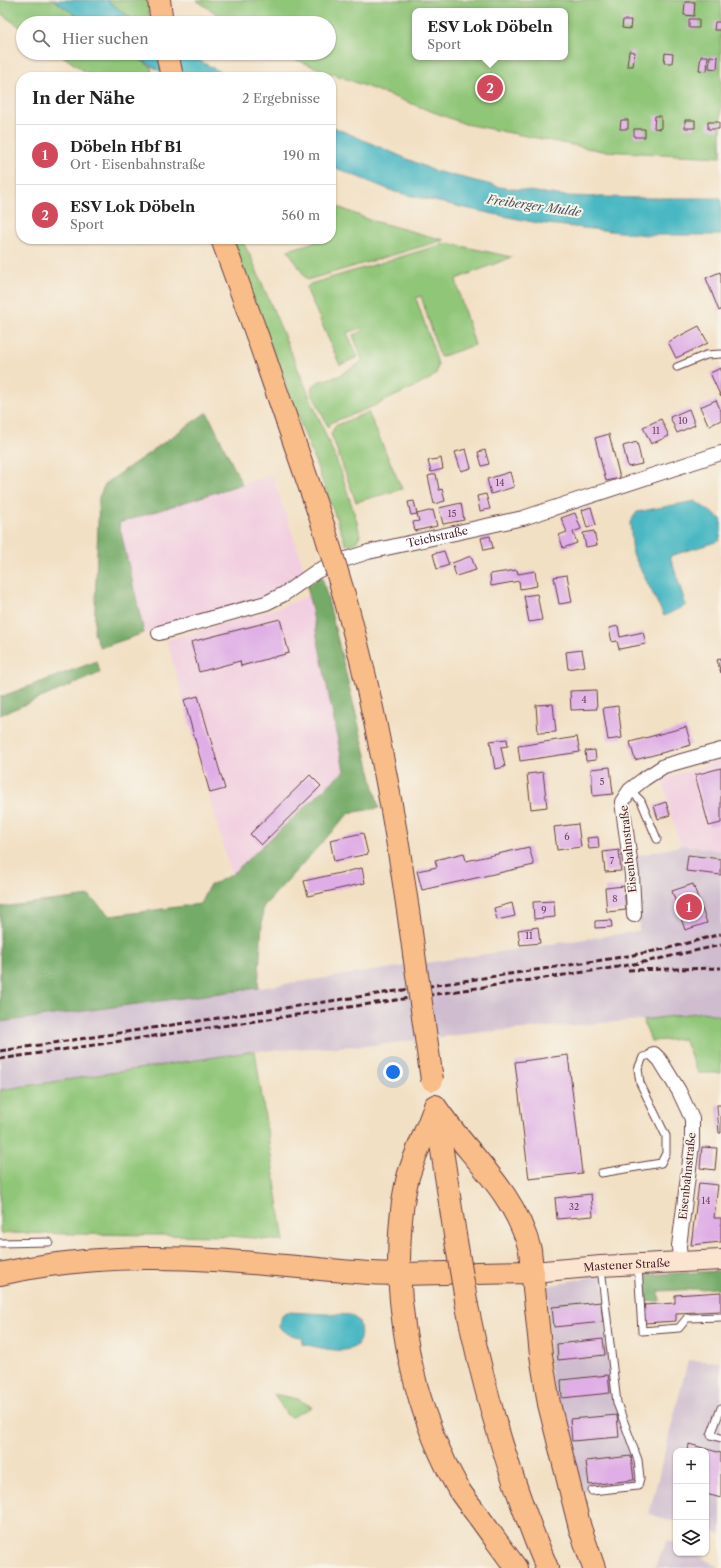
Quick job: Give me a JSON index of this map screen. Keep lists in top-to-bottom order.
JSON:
{
  "streets": {
    "main road": ["Mastener Straße"],
    "street": ["Teichstraße", "Eisenbahnstraße"]
  },
  "crossings": [
    ["Eisenbahnstraße", "Mastener Straße"]
  ],
  "water": ["Freiberger Mulde"],
  "house_numbers": [
    "10",
    "11",
    "14",
    "15",
    "4",
    "5",
    "6",
    "7",
    "8",
    "9",
    "11",
    "14",
    "32"
  ],
  "page": {
    "popup": ["ESV Lok Döbeln", "Sport"],
    "search": "Hier suchen",
    "heading": ["In der Nähe", "2 Ergebnisse"],
    "pins": ["2", "1"],
    "list": [
      {
        "mark": "1",
        "name": "Döbeln Hbf B1",
        "note": "Ort · Eisenbahnstraße",
        "value": "190 m"
      },
      {
        "mark": "2",
        "name": "ESV Lok Döbeln",
        "note": "Sport",
        "value": "560 m"
      }
    ],
    "map_buttons": ["+", "−"]
  }
}
